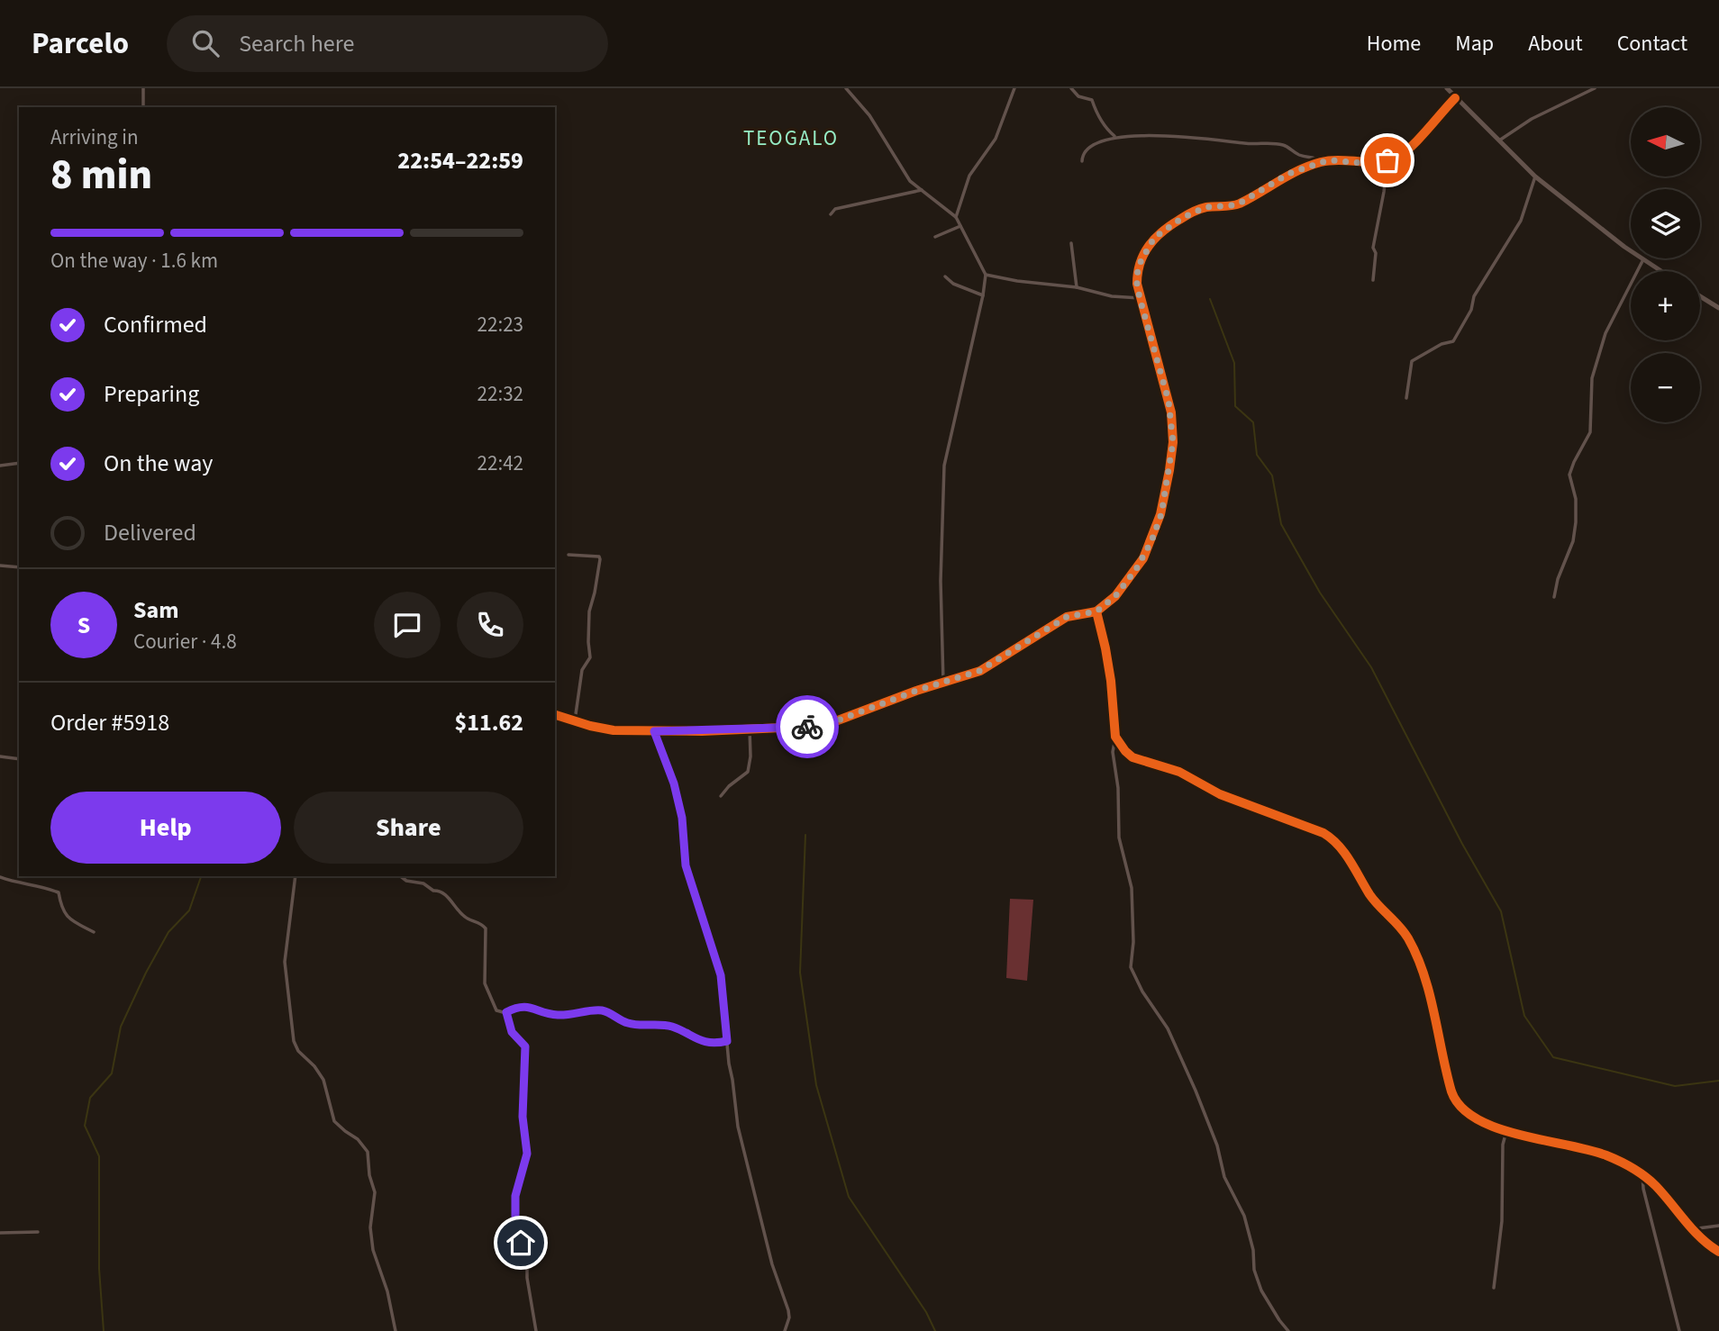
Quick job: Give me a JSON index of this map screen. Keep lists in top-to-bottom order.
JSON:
{
  "districts": ["TEOGALO"],
  "north": "left",
  "page": {
    "header": "Parcelo",
    "search": "Search here",
    "nav": [
      "Home",
      "Map",
      "About",
      "Contact"
    ],
    "map_buttons": ["+", "−"],
    "heading": ["8 min", "Arriving in", "22:54–22:59"],
    "panel": [
      "Sam",
      "Courier · 4.8",
      "Order #5918",
      "$11.62"
    ],
    "bar": "On the way · 1.6 km",
    "list": [
      ["Confirmed", "22:23"],
      ["Preparing", "22:32"],
      ["On the way", "22:42"],
      "Delivered"
    ],
    "round": "S",
    "buttons": ["Help", "Share"]
  }
}
